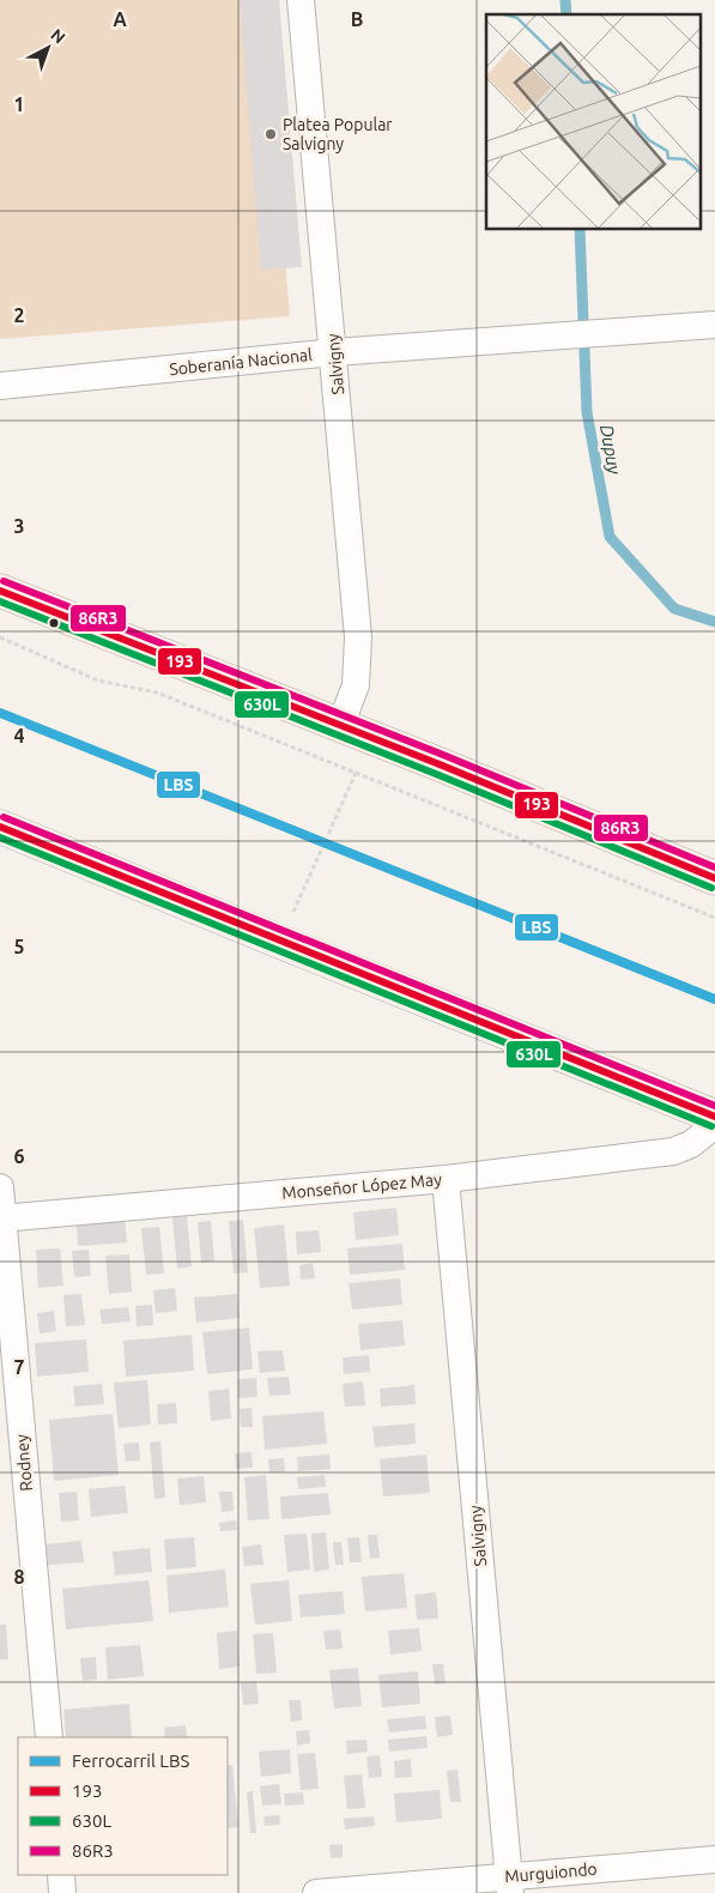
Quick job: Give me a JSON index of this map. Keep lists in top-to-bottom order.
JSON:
{
  "streets": {
    "street": [
      "Soberanía Nacional",
      "Salvigny",
      "Monseñor López May",
      "Rodney",
      "Murguiondo"
    ]
  },
  "crossings": [
    ["Soberanía Nacional", "Salvigny"],
    ["Salvigny", "Monseñor López May"],
    ["Salvigny", "Murguiondo"],
    ["Monseñor López May", "Rodney"]
  ],
  "water": ["Dupuy"],
  "places": ["Platea Popular Salvigny"],
  "lines": [
    "transit line 86R3",
    "transit line 193",
    "transit line 630L",
    "rail line LBS"
  ],
  "legend": [
    "Ferrocarril LBS",
    "193",
    "630L",
    "86R3"
  ],
  "north": "top right",
  "grid": {
    "columns": ["A", "B"],
    "rows": [
      "1",
      "2",
      "3",
      "4",
      "5",
      "6",
      "7",
      "8"
    ]
  }
}
